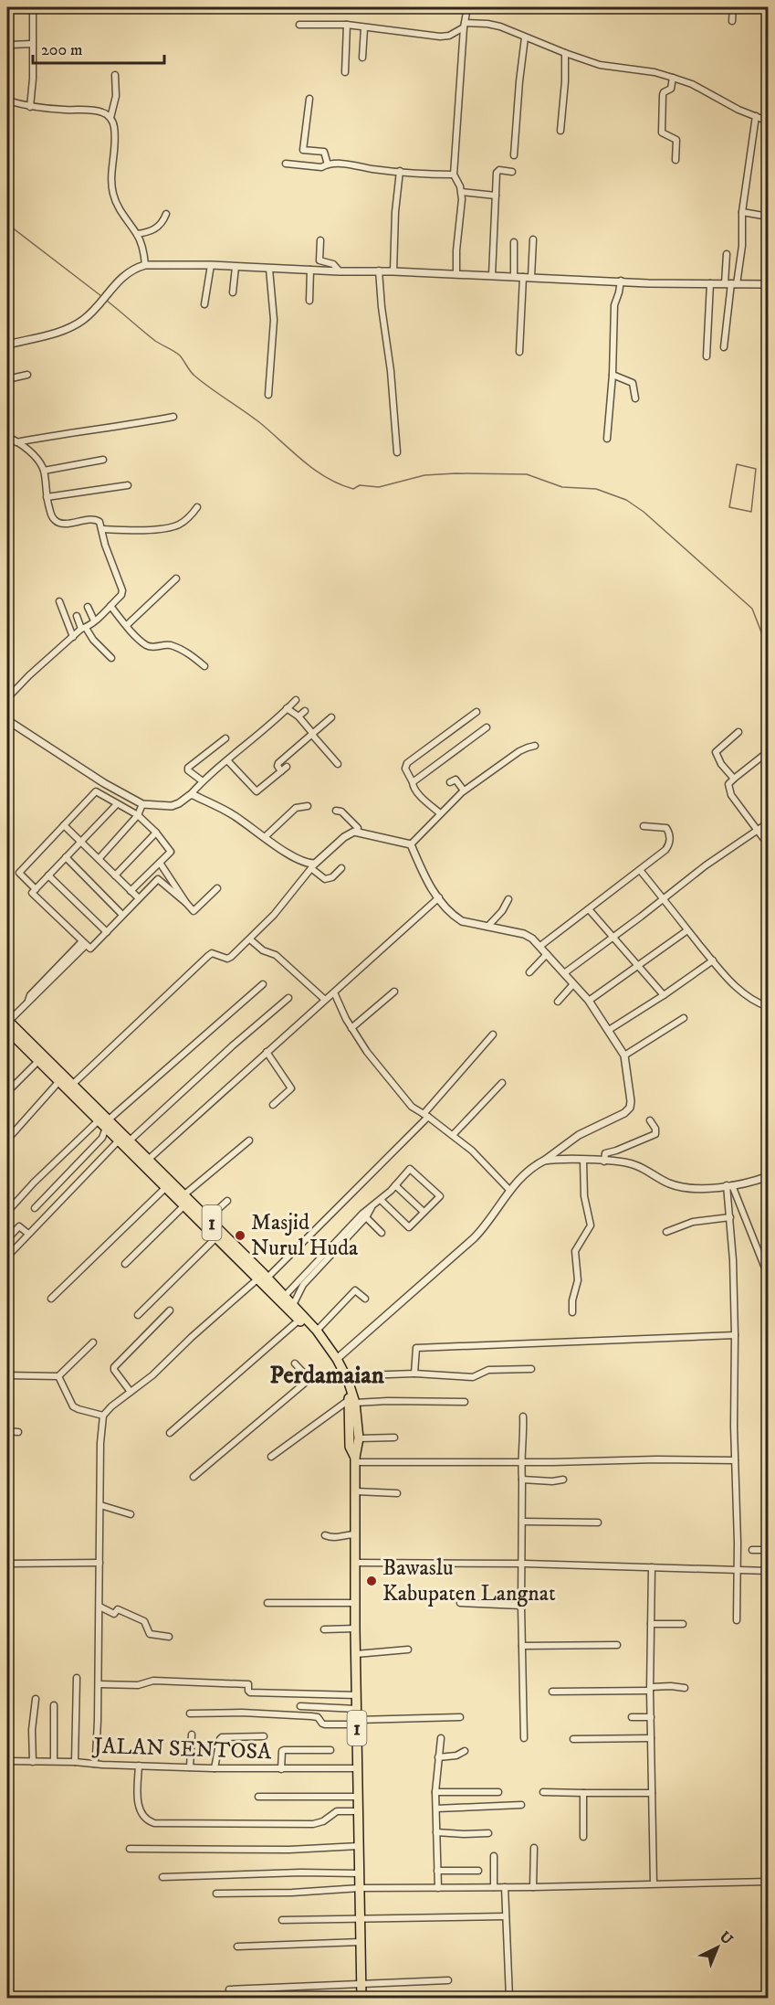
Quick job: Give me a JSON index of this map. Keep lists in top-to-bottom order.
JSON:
{
  "streets": {
    "highway": ["1"],
    "street": ["JALAN SENTOSA"]
  },
  "crossings": [
    ["1", "JALAN SENTOSA"]
  ],
  "districts": ["Perdamaian"],
  "places": ["Masjid Nurul Huda", "Bawaslu Kabupaten Langnat"],
  "scale_bar": "200 m",
  "north": "top right"
}
